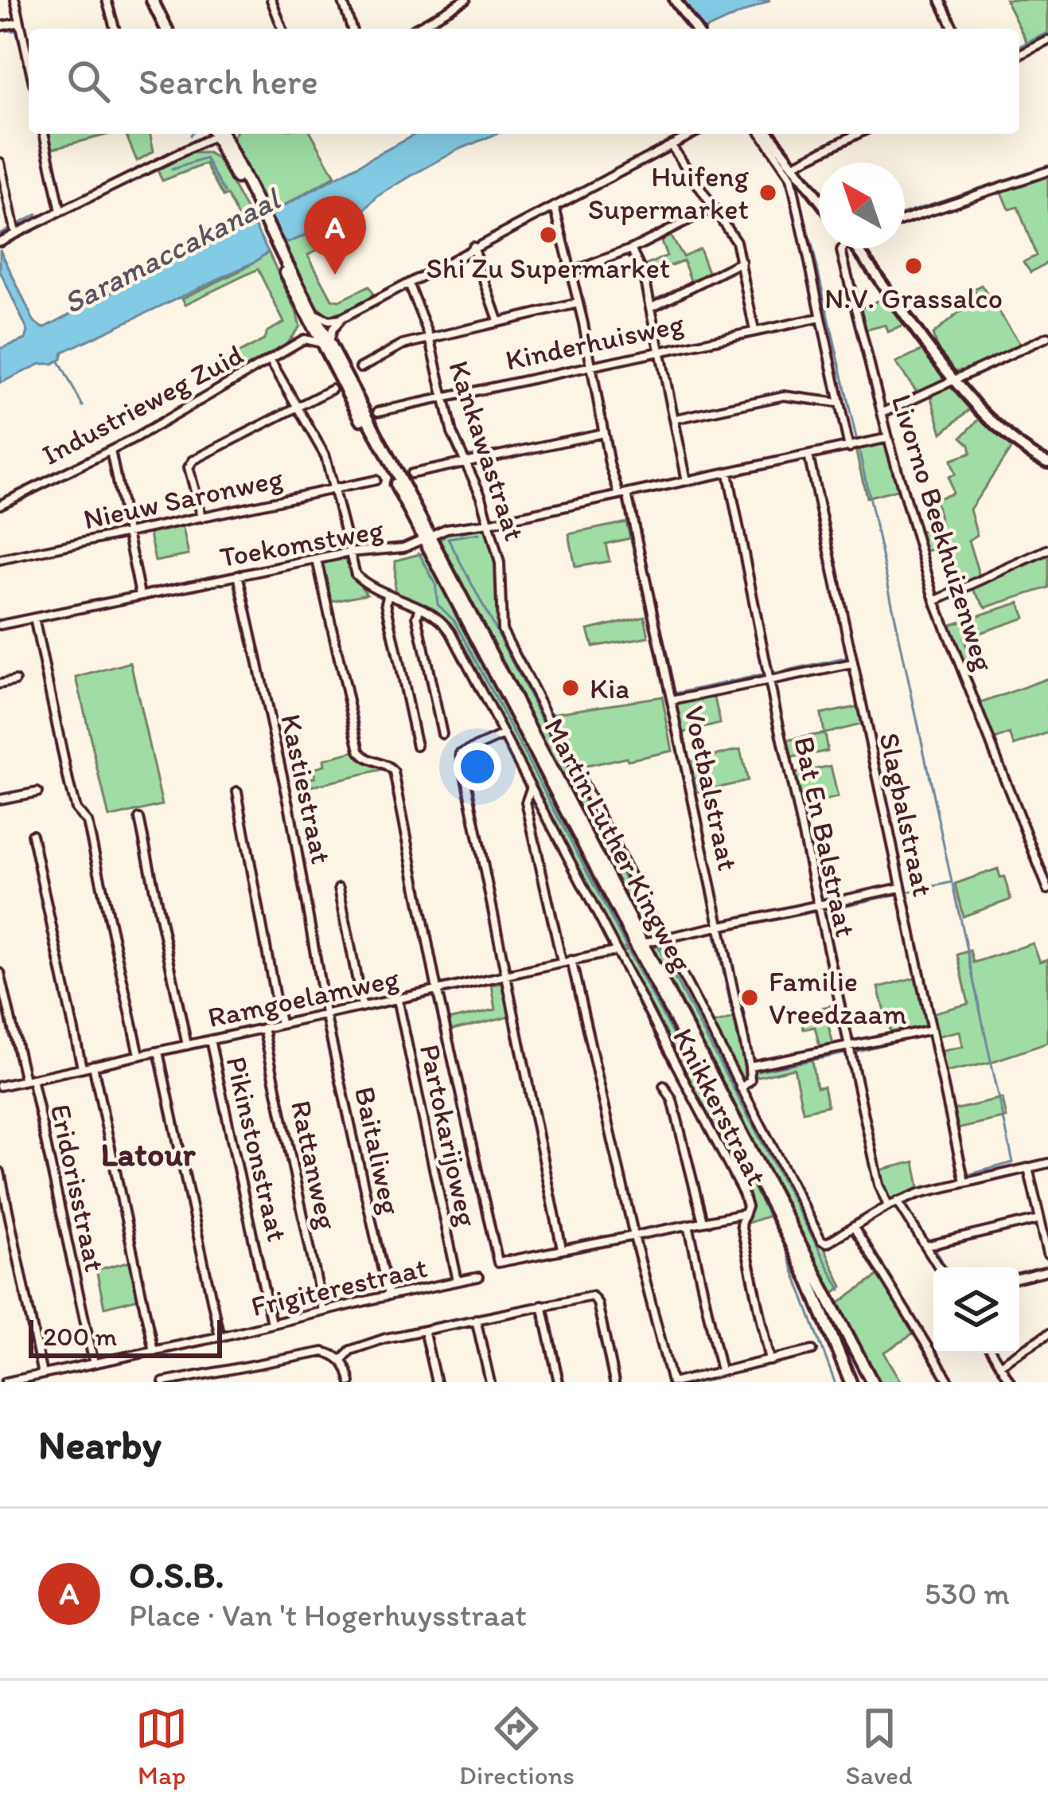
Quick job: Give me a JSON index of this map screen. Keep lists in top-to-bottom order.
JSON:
{
  "streets": {
    "main road": ["Martin Luther Kingweg"],
    "street": [
      "Kinderhuisweg",
      "Industrieweg Zuid",
      "Kankawastraat",
      "Nieuw Saronweg",
      "Livorno Beekhuizenweg",
      "Toekomstweg",
      "Voetbalstraat",
      "Kastiestraat",
      "Slagbalstraat",
      "Bat En Balstraat",
      "Ramgoelamweg",
      "Knikkerstraat",
      "Partokarijoweg",
      "Pikinstonstraat",
      "Baitaliweg",
      "Rattanweg",
      "Eridorisstraat",
      "Frigiterestraat"
    ]
  },
  "crossings": [
    ["Kinderhuisweg", "Kankawastraat"],
    ["Kinderhuisweg", "Voetbalstraat"],
    ["Kankawastraat", "Toekomstweg"],
    ["Livorno Beekhuizenweg", "Toekomstweg"],
    ["Toekomstweg", "Voetbalstraat"],
    ["Toekomstweg", "Kastiestraat"],
    ["Toekomstweg", "Slagbalstraat"],
    ["Toekomstweg", "Bat En Balstraat"],
    ["Toekomstweg", "Martin Luther Kingweg"],
    ["Toekomstweg", "Knikkerstraat"],
    ["Kastiestraat", "Ramgoelamweg"],
    ["Kastiestraat", "Baitaliweg"],
    ["Ramgoelamweg", "Knikkerstraat"],
    ["Ramgoelamweg", "Partokarijoweg"],
    ["Ramgoelamweg", "Pikinstonstraat"],
    ["Ramgoelamweg", "Baitaliweg"],
    ["Ramgoelamweg", "Rattanweg"],
    ["Ramgoelamweg", "Eridorisstraat"],
    ["Partokarijoweg", "Frigiterestraat"],
    ["Pikinstonstraat", "Frigiterestraat"],
    ["Baitaliweg", "Frigiterestraat"],
    ["Rattanweg", "Frigiterestraat"],
    ["Eridorisstraat", "Frigiterestraat"]
  ],
  "districts": ["Latour"],
  "water": ["Saramaccakanaal"],
  "places": [
    "Huifeng Supermarket",
    "Shi Zu Supermarket",
    "N.V. Grassalco",
    "Kia",
    "Familie Vreedzaam"
  ],
  "scale_bar": "200 m",
  "north": "top left",
  "page": {
    "search": "Search here",
    "pins": "A",
    "scale": "200 m",
    "heading": "Nearby",
    "list": [
      {
        "mark": "A",
        "name": "O.S.B.",
        "note": "Place · Van 't Hogerhuysstraat",
        "value": "530 m"
      }
    ],
    "nav": ["Map", "Directions", "Saved"]
  }
}
